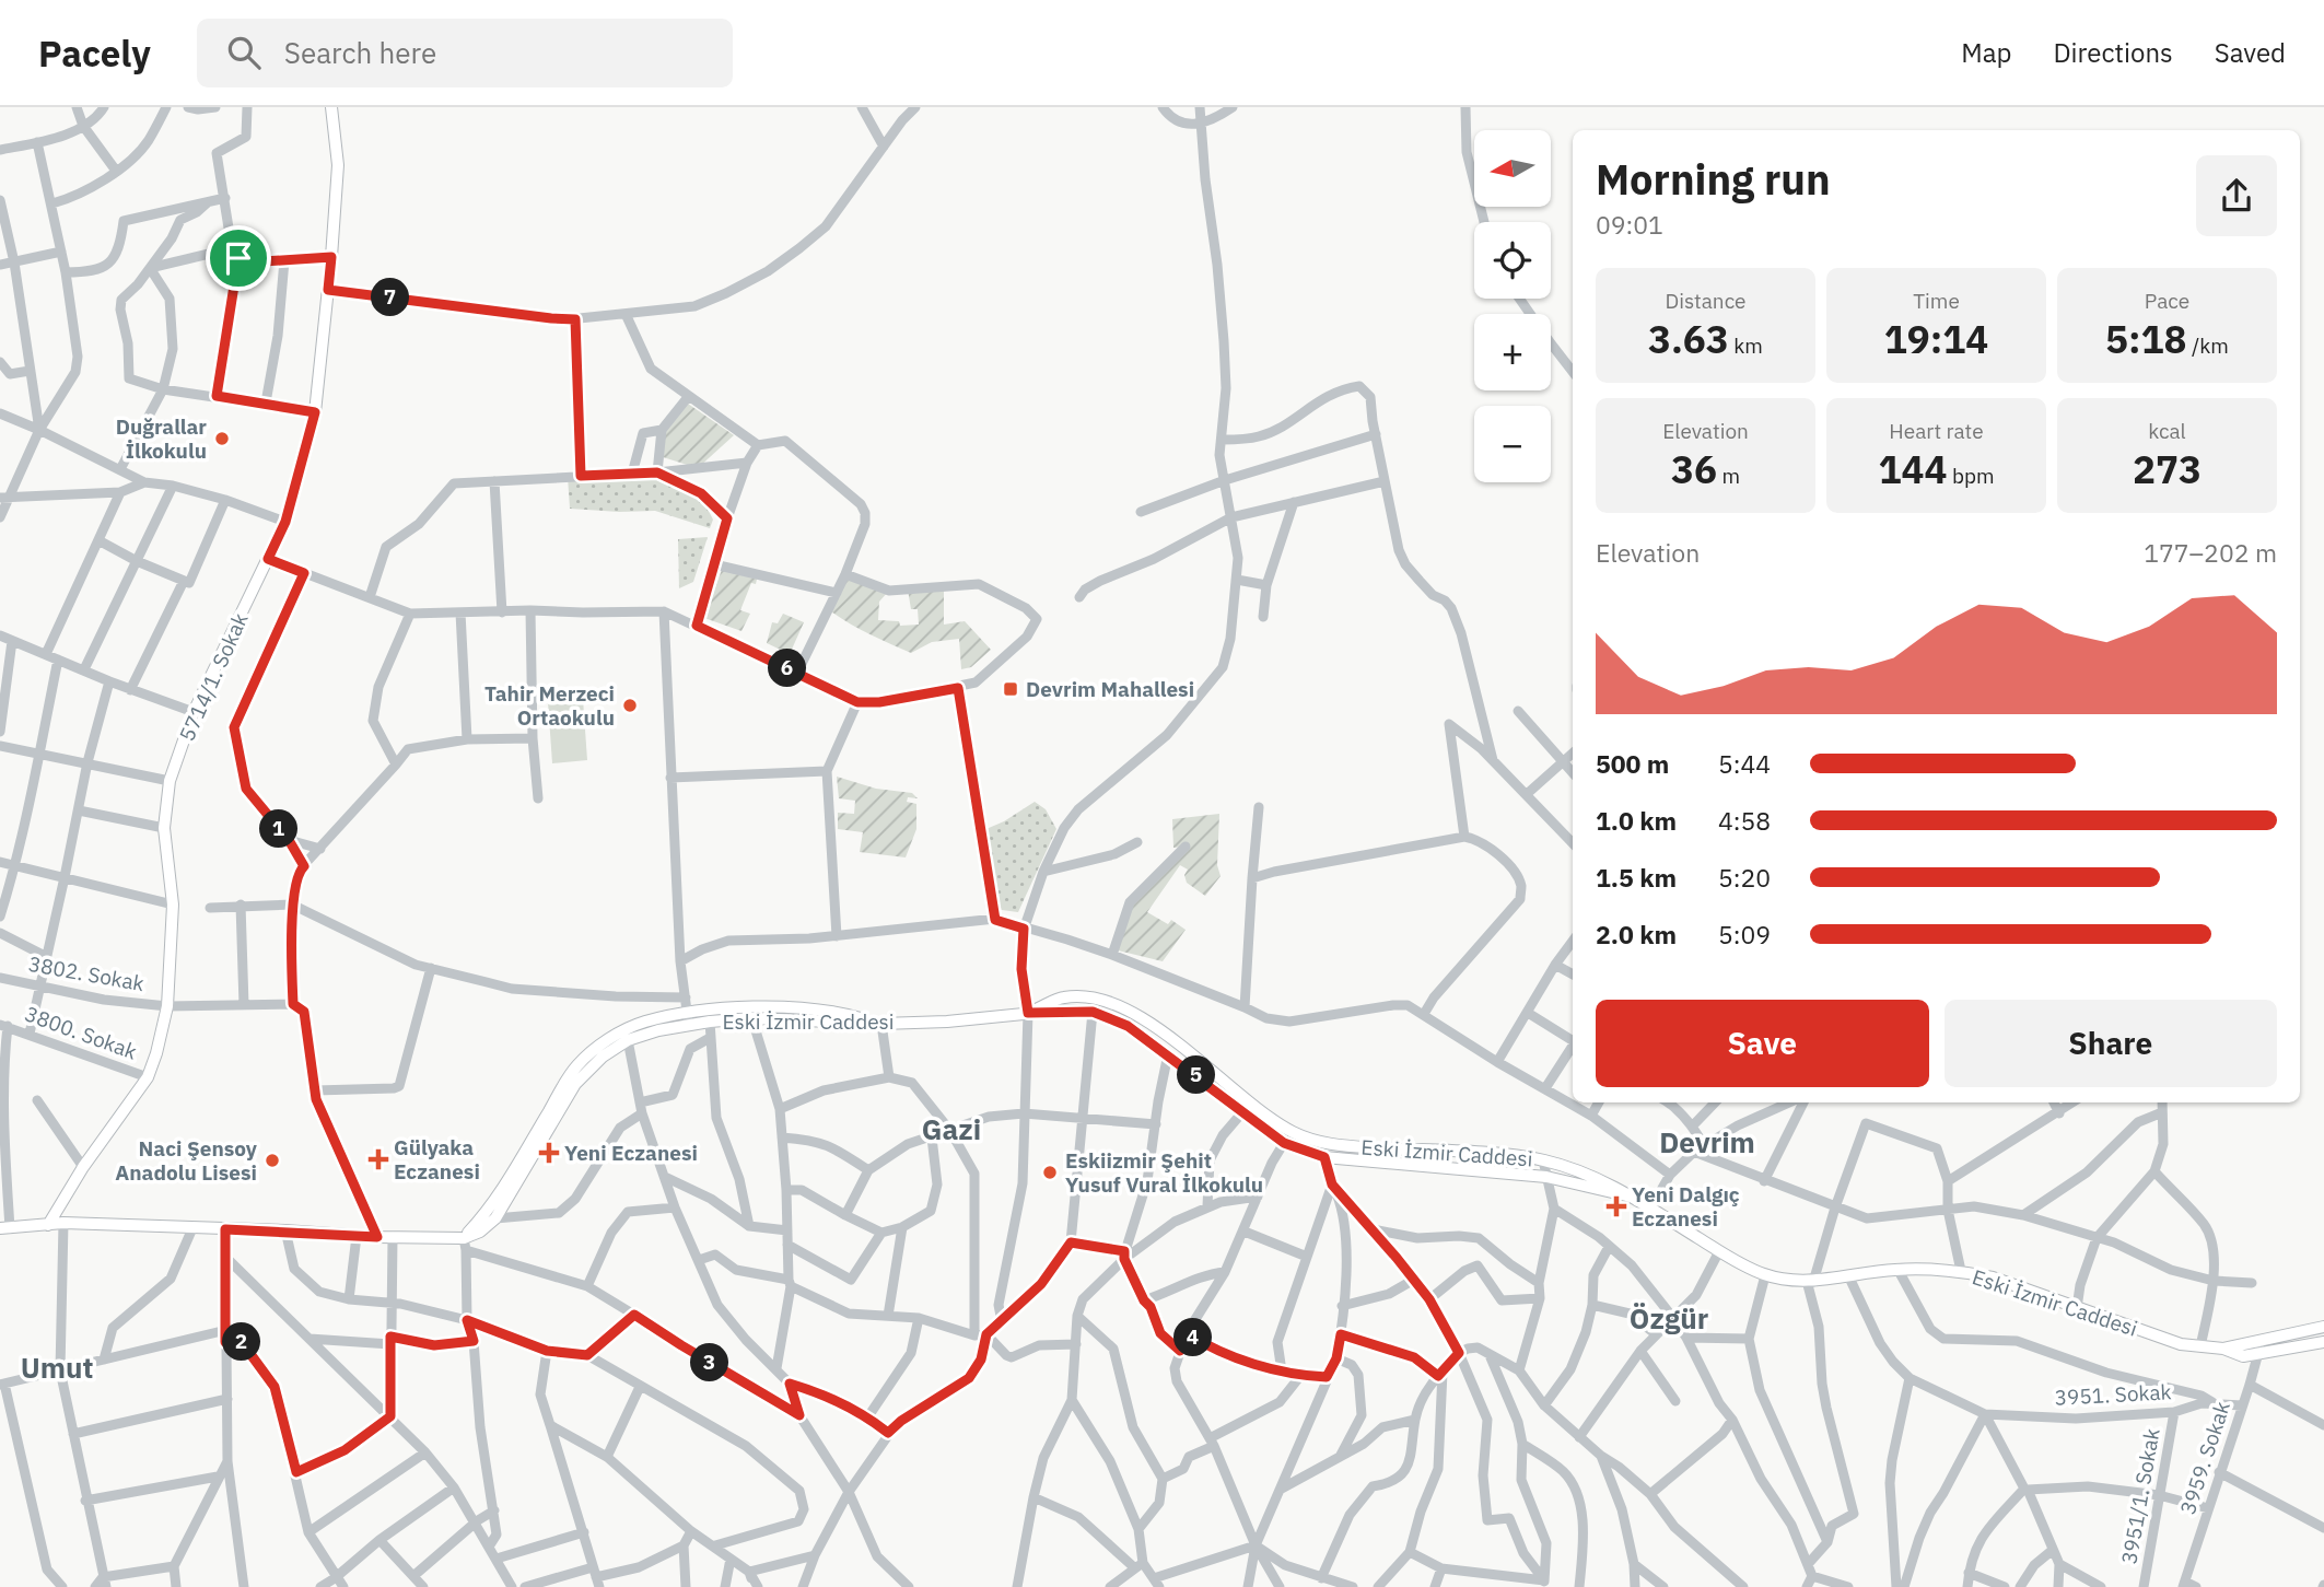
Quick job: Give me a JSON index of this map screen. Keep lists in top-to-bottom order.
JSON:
{
  "streets": {
    "main road": ["5714/1. Sokak", "Eski İzmir Caddesi"],
    "street": [
      "3802. Sokak",
      "3800. Sokak",
      "3951. Sokak",
      "3959. Sokak",
      "3951/1. Sokak"
    ]
  },
  "crossings": [
    ["5714/1. Sokak", "3802. Sokak"],
    ["5714/1. Sokak", "3800. Sokak"],
    ["Eski İzmir Caddesi", "3959. Sokak"],
    ["3951. Sokak", "3959. Sokak"],
    ["3951. Sokak", "3951/1. Sokak"]
  ],
  "districts": [
    "Gazi",
    "Devrim",
    "Özgür",
    "Umut"
  ],
  "places": {
    "other": [
      "Duğrallar İlkokulu",
      "Tahir Merzeci Ortaokulu",
      "Naci Şensoy Anadolu Lisesi",
      "Eskiizmir Şehit Yusuf Vural İlkokulu"
    ],
    "transit": ["Devrim Mahallesi"],
    "health": ["Yeni Eczanesi", "Gülyaka Eczanesi", "Yeni Dalgıç Eczanesi"]
  },
  "north": "left",
  "page": {
    "header": "Pacely",
    "search": "Search here",
    "nav": ["Map", "Directions", "Saved"],
    "map_buttons": ["+", "−"],
    "heading": ["Morning run", "09:01"],
    "stats": [
      ["Distance", "3.63 km"],
      ["Time", "19:14"],
      ["Pace", "5:18 /km"],
      ["Elevation", "36 m"],
      ["Heart rate", "144 bpm"],
      ["kcal", "273"]
    ],
    "pins": [
      "7",
      "6",
      "1",
      "5",
      "4",
      "2",
      "3"
    ],
    "chart": ["Elevation", "177–202 m"],
    "list": [
      {
        "name": "500 m",
        "note": "5:44"
      },
      {
        "name": "1.0 km",
        "note": "4:58"
      },
      {
        "name": "1.5 km",
        "note": "5:20"
      },
      {
        "name": "2.0 km",
        "note": "5:09"
      }
    ],
    "buttons": ["Save", "Share"]
  }
}
